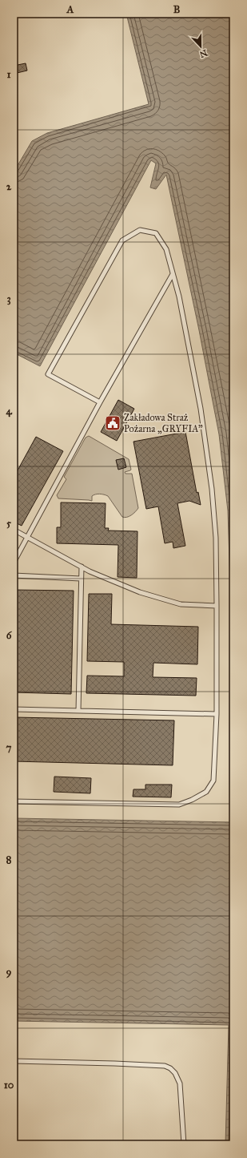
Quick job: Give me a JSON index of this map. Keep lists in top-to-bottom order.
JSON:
{
  "places": {
    "public building": ["Zakładowa Straż Pożarna „GRYFIA”"]
  },
  "north": "bottom",
  "grid": {
    "columns": ["A", "B"],
    "rows": [
      "1",
      "2",
      "3",
      "4",
      "5",
      "6",
      "7",
      "8",
      "9",
      "10"
    ]
  }
}
